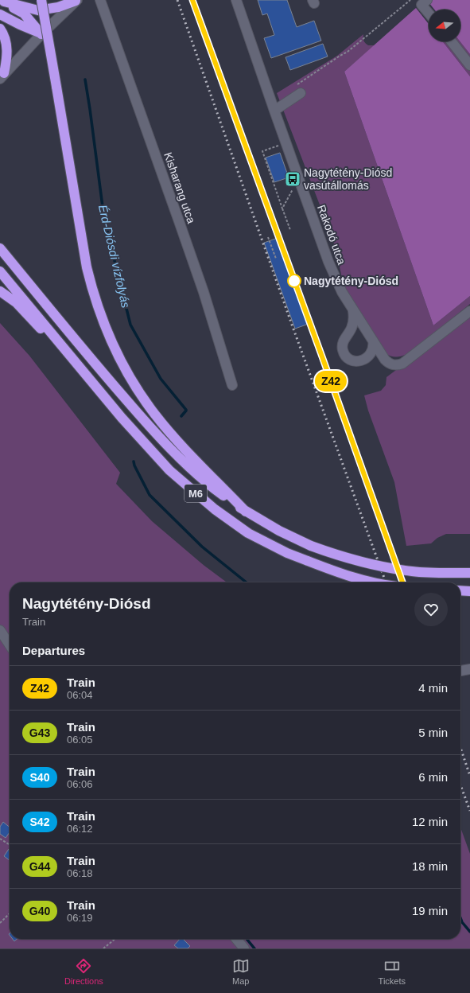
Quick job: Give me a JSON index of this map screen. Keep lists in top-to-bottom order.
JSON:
{
  "streets": {
    "highway": ["M6"],
    "street": ["Kisharang utca", "Rakodó utca"]
  },
  "water": ["Érd-Diósdi vízfolyás"],
  "places": {
    "bus stop": ["Nagytétény-Diósd vasútállomás"],
    "other": ["Nagytétény-Diósd"]
  },
  "north": "left",
  "page": {
    "on_map": "Z42",
    "heading": [
      ["Nagytétény-Diósd", "Train"],
      "Departures"
    ],
    "list": [
      {
        "mark": "Z42",
        "name": "Train",
        "note": "06:04",
        "value": "4 min"
      },
      {
        "mark": "G43",
        "name": "Train",
        "note": "06:05",
        "value": "5 min"
      },
      {
        "mark": "S40",
        "name": "Train",
        "note": "06:06",
        "value": "6 min"
      },
      {
        "mark": "S42",
        "name": "Train",
        "note": "06:12",
        "value": "12 min"
      },
      {
        "mark": "G44",
        "name": "Train",
        "note": "06:18",
        "value": "18 min"
      },
      {
        "mark": "G40",
        "name": "Train",
        "note": "06:19",
        "value": "19 min"
      }
    ],
    "tabs": ["Directions", "Map", "Tickets"]
  }
}
